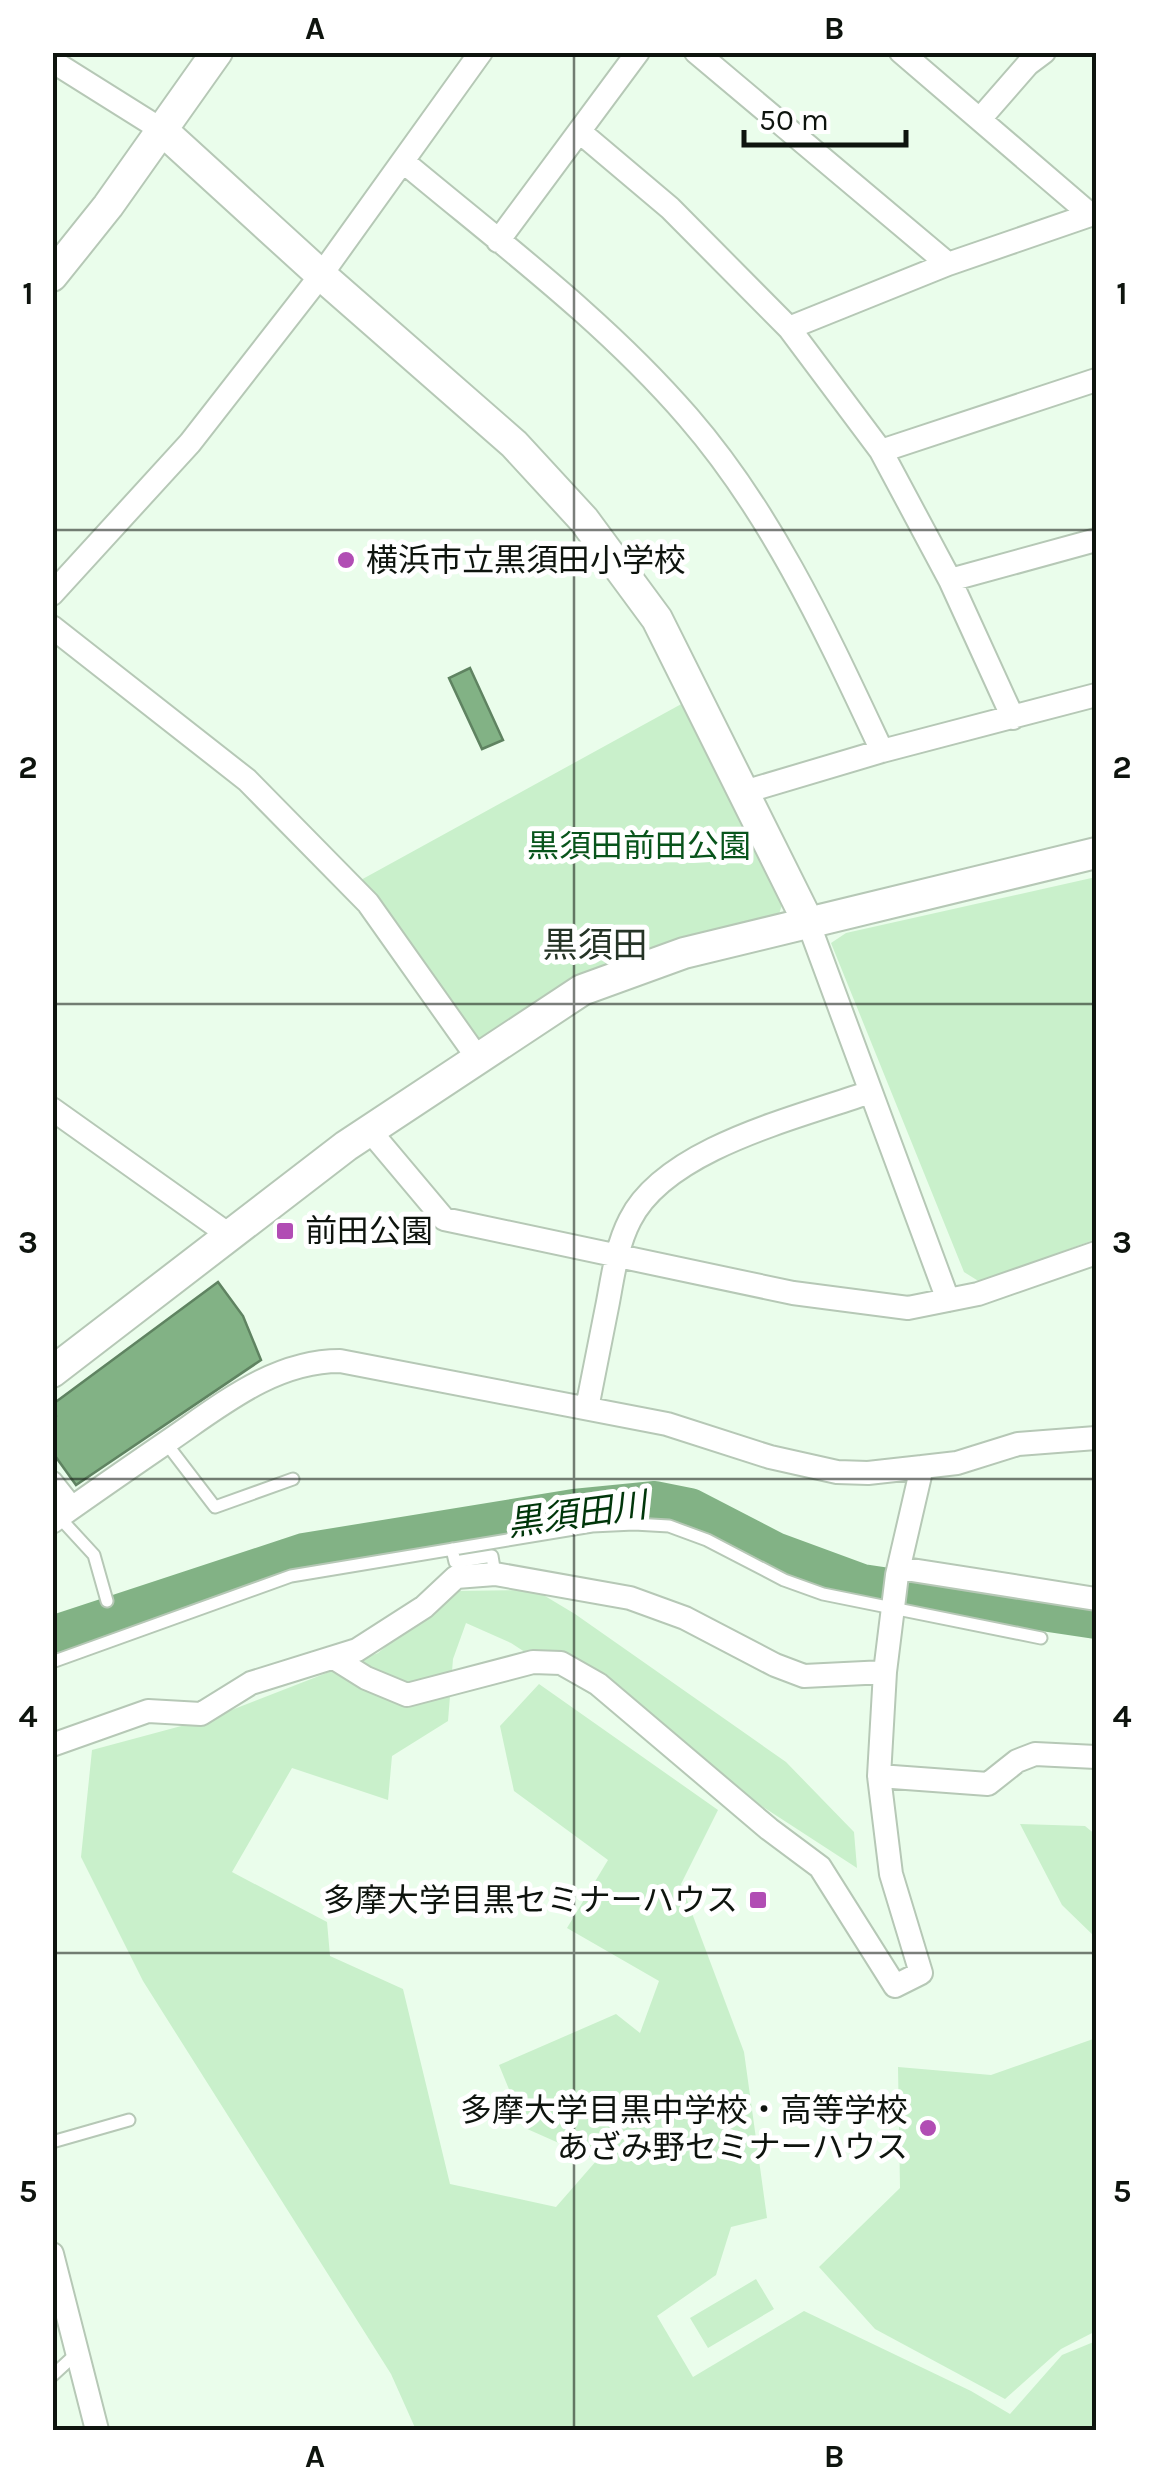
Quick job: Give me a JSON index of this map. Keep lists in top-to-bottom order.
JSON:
{
  "districts": ["黒須田"],
  "water": ["黒須田川"],
  "parks": ["黒須田前田公園"],
  "places": {
    "other": ["横浜市立黒須田小学校", "多摩大学目黒中学校・高等学校 あざみ野セミナーハウス"],
    "transit": ["前田公園", "多摩大学目黒セミナーハウス"]
  },
  "scale_bar": "50 m",
  "grid": {
    "columns": ["A", "B"],
    "rows": [
      "1",
      "2",
      "3",
      "4",
      "5"
    ]
  }
}
